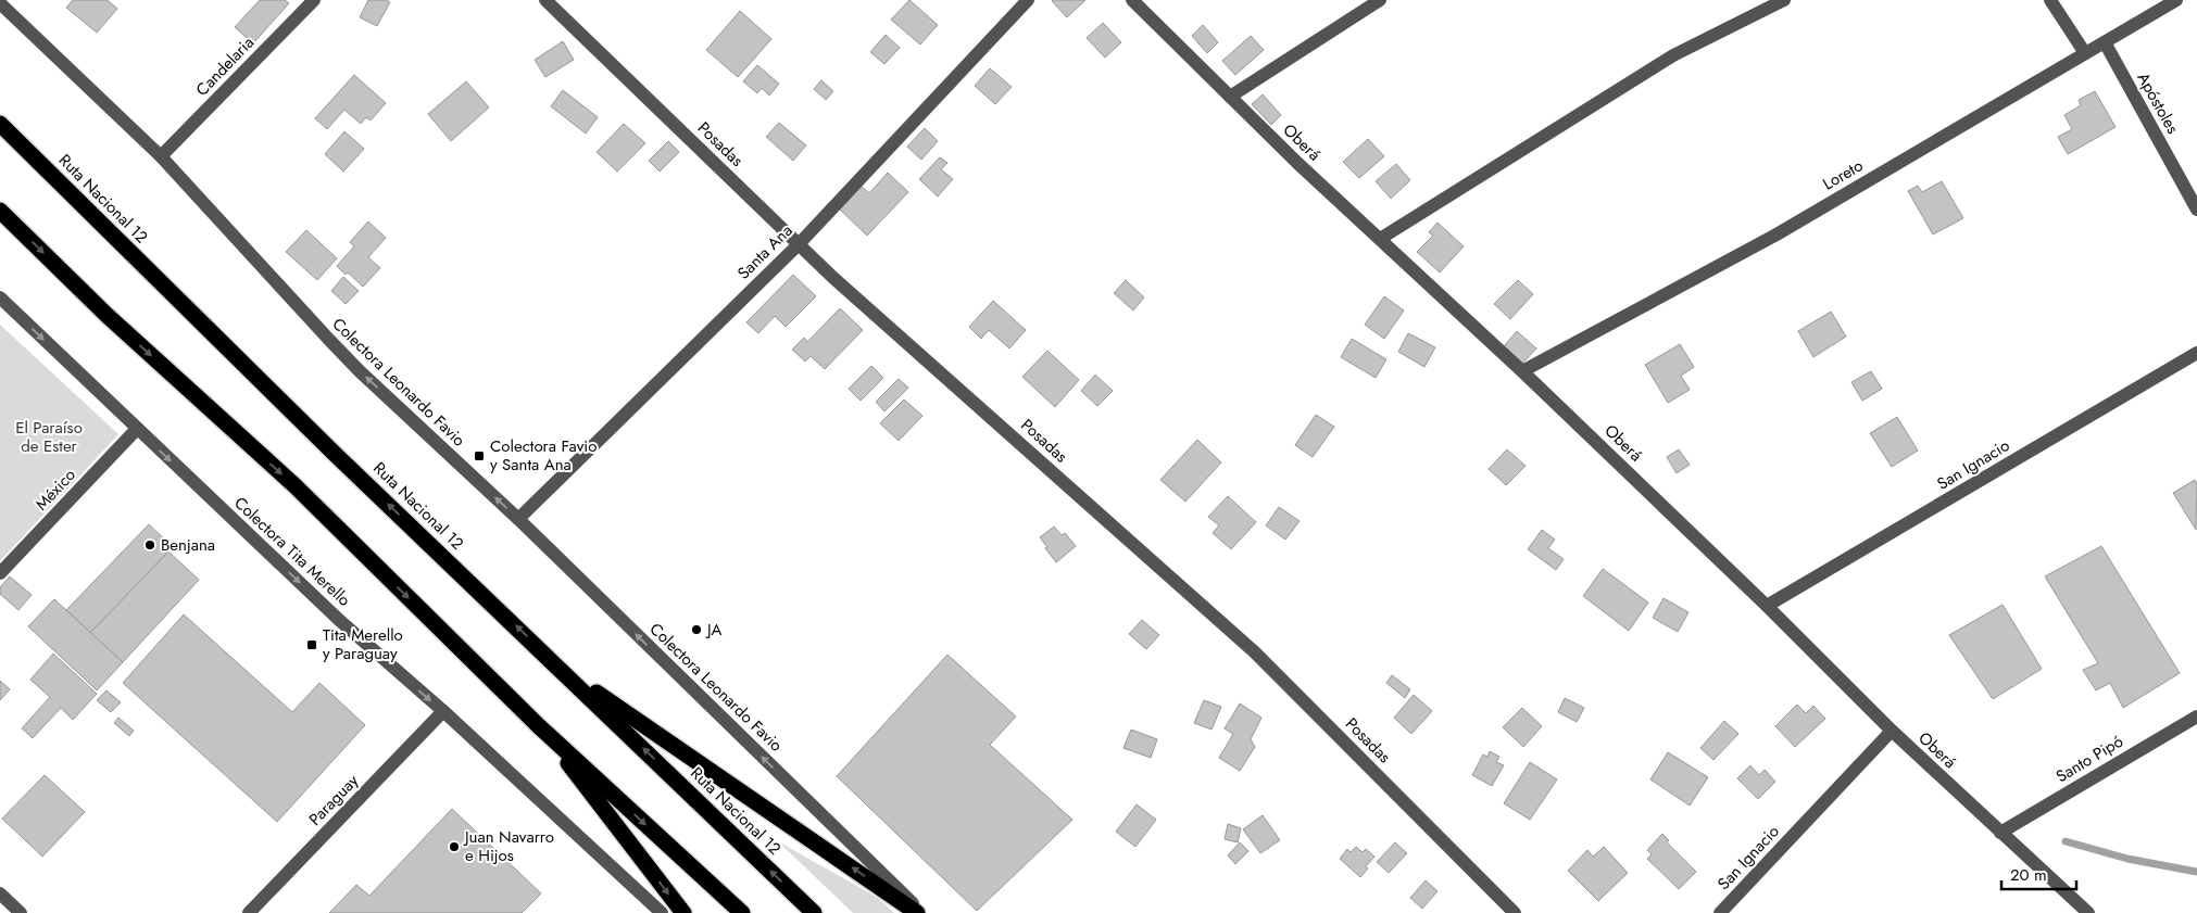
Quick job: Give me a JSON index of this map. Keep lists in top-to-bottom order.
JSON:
{
  "streets": {
    "highway": ["Ruta Nacional 12"],
    "street": [
      "Candelaria",
      "Apóstoles",
      "Oberá",
      "Posadas",
      "Loreto",
      "Santa Ana",
      "Colectora Leonardo Favio",
      "San Ignacio",
      "México",
      "Colectora Tita Merello",
      "Santo Pipó",
      "Paraguay"
    ]
  },
  "crossings": [
    ["Candelaria", "Colectora Leonardo Favio"],
    ["Apóstoles", "Loreto"],
    ["Oberá", "Loreto"],
    ["Oberá", "San Ignacio"],
    ["Oberá", "Santo Pipó"],
    ["Posadas", "Santa Ana"],
    ["Santa Ana", "Colectora Leonardo Favio"],
    ["México", "Colectora Tita Merello"],
    ["Colectora Tita Merello", "Paraguay"]
  ],
  "one_way": ["Colectora Leonardo Favio", "Colectora Tita Merello"],
  "parks": ["El Paraíso de Ester"],
  "places": {
    "transit": ["Colectora Favio y Santa Ana", "Tita Merello y Paraguay"],
    "other": ["Benjana", "JA", "Juan Navarro e Hijos"]
  },
  "scale_bar": "20 m"
}
